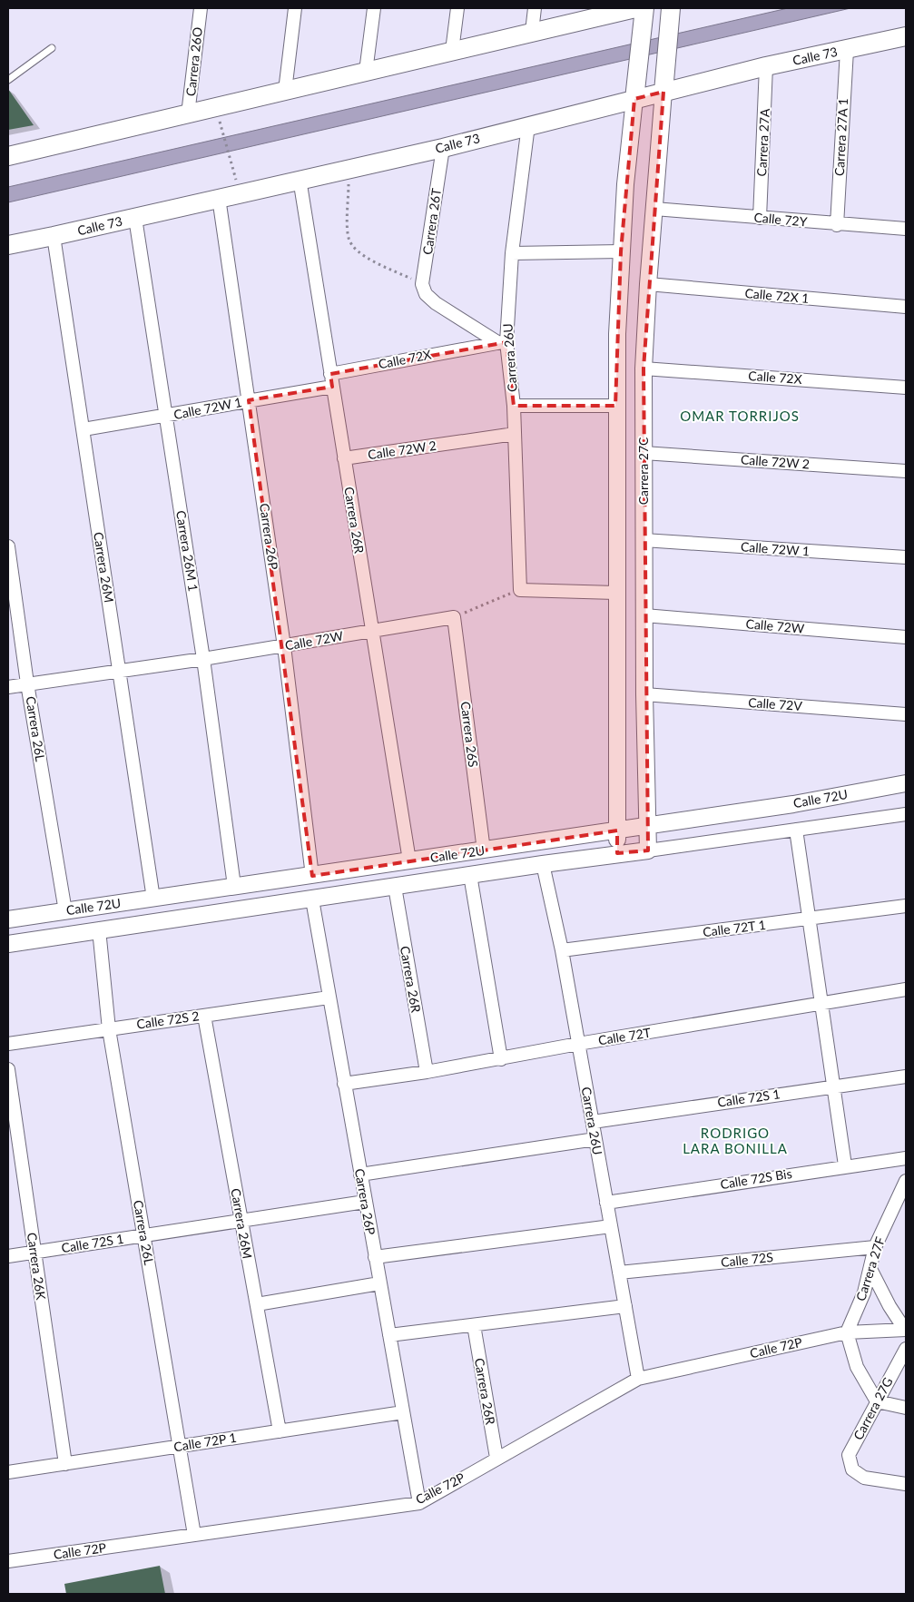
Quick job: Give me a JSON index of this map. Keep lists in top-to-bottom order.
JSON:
{
  "streets": {
    "main road": ["Calle 73"],
    "street": [
      "Carrera 26O",
      "Carrera 27A 1",
      "Carrera 27A",
      "Calle 72Y",
      "Carrera 26T",
      "Calle 72X 1",
      "Carrera 26U",
      "Calle 72X",
      "Calle 72W 1",
      "Calle 72W 2",
      "Carrera 27C",
      "Carrera 26R",
      "Carrera 26P",
      "Carrera 26M 1",
      "Carrera 26M",
      "Calle 72W",
      "Calle 72V",
      "Carrera 26L",
      "Carrera 26S",
      "Calle 72U",
      "Calle 72T 1",
      "Calle 72S 2",
      "Calle 72T",
      "Calle 72S 1",
      "Calle 72S Bis",
      "Calle 72S",
      "Carrera 26K",
      "Carrera 27F",
      "Calle 72P",
      "Carrera 27G",
      "Calle 72P 1"
    ]
  },
  "crossings": [
    ["Calle 73", "Carrera 27A 1"],
    ["Calle 73", "Carrera 27A"],
    ["Calle 73", "Carrera 26T"],
    ["Calle 73", "Carrera 26U"],
    ["Calle 73", "Carrera 27C"],
    ["Calle 73", "Carrera 26R"],
    ["Calle 73", "Carrera 26P"],
    ["Calle 73", "Carrera 26M 1"],
    ["Calle 73", "Carrera 26M"],
    ["Carrera 27A 1", "Calle 72Y"],
    ["Carrera 27A", "Calle 72Y"],
    ["Calle 72Y", "Carrera 27C"],
    ["Calle 72X 1", "Carrera 27C"],
    ["Carrera 26U", "Calle 72X"],
    ["Carrera 26U", "Calle 72W 2"],
    ["Carrera 26U", "Calle 72U"],
    ["Carrera 26U", "Calle 72T 1"],
    ["Carrera 26U", "Calle 72T"],
    ["Carrera 26U", "Calle 72S 1"],
    ["Carrera 26U", "Calle 72S Bis"],
    ["Carrera 26U", "Calle 72S"],
    ["Carrera 26U", "Calle 72P"],
    ["Calle 72X", "Calle 72W 1"],
    ["Calle 72X", "Carrera 27C"],
    ["Calle 72X", "Carrera 26R"],
    ["Calle 72W 1", "Carrera 27C"],
    ["Calle 72W 1", "Carrera 26R"],
    ["Calle 72W 1", "Carrera 26P"],
    ["Calle 72W 1", "Carrera 26M 1"],
    ["Calle 72W 1", "Carrera 26M"],
    ["Calle 72W 2", "Carrera 27C"],
    ["Calle 72W 2", "Carrera 26R"],
    ["Carrera 27C", "Calle 72W"],
    ["Carrera 27C", "Calle 72V"],
    ["Carrera 27C", "Calle 72U"],
    ["Carrera 26R", "Calle 72W"],
    ["Carrera 26R", "Calle 72U"],
    ["Carrera 26R", "Calle 72T"],
    ["Carrera 26R", "Calle 72P"],
    ["Carrera 26P", "Calle 72W"],
    ["Carrera 26P", "Calle 72U"],
    ["Carrera 26P", "Calle 72S 2"],
    ["Carrera 26P", "Calle 72T"],
    ["Carrera 26P", "Calle 72S 1"],
    ["Carrera 26P", "Calle 72P"],
    ["Carrera 26P", "Calle 72P 1"],
    ["Carrera 26M 1", "Calle 72W"],
    ["Carrera 26M 1", "Calle 72U"],
    ["Carrera 26M", "Calle 72W"],
    ["Carrera 26M", "Calle 72U"],
    ["Carrera 26M", "Calle 72S 2"],
    ["Carrera 26M", "Calle 72S 1"],
    ["Carrera 26M", "Calle 72P 1"],
    ["Calle 72W", "Carrera 26L"],
    ["Calle 72W", "Carrera 26S"],
    ["Carrera 26L", "Calle 72U"],
    ["Carrera 26L", "Calle 72S 2"],
    ["Carrera 26L", "Calle 72S 1"],
    ["Carrera 26L", "Calle 72P"],
    ["Carrera 26L", "Calle 72P 1"],
    ["Carrera 26S", "Calle 72U"],
    ["Calle 72S 1", "Carrera 26K"],
    ["Calle 72S", "Carrera 27F"],
    ["Carrera 26K", "Calle 72P 1"],
    ["Carrera 27F", "Calle 72P"]
  ],
  "districts": ["OMAR TORRIJOS", "RODRIGO LARA BONILLA"]
}
